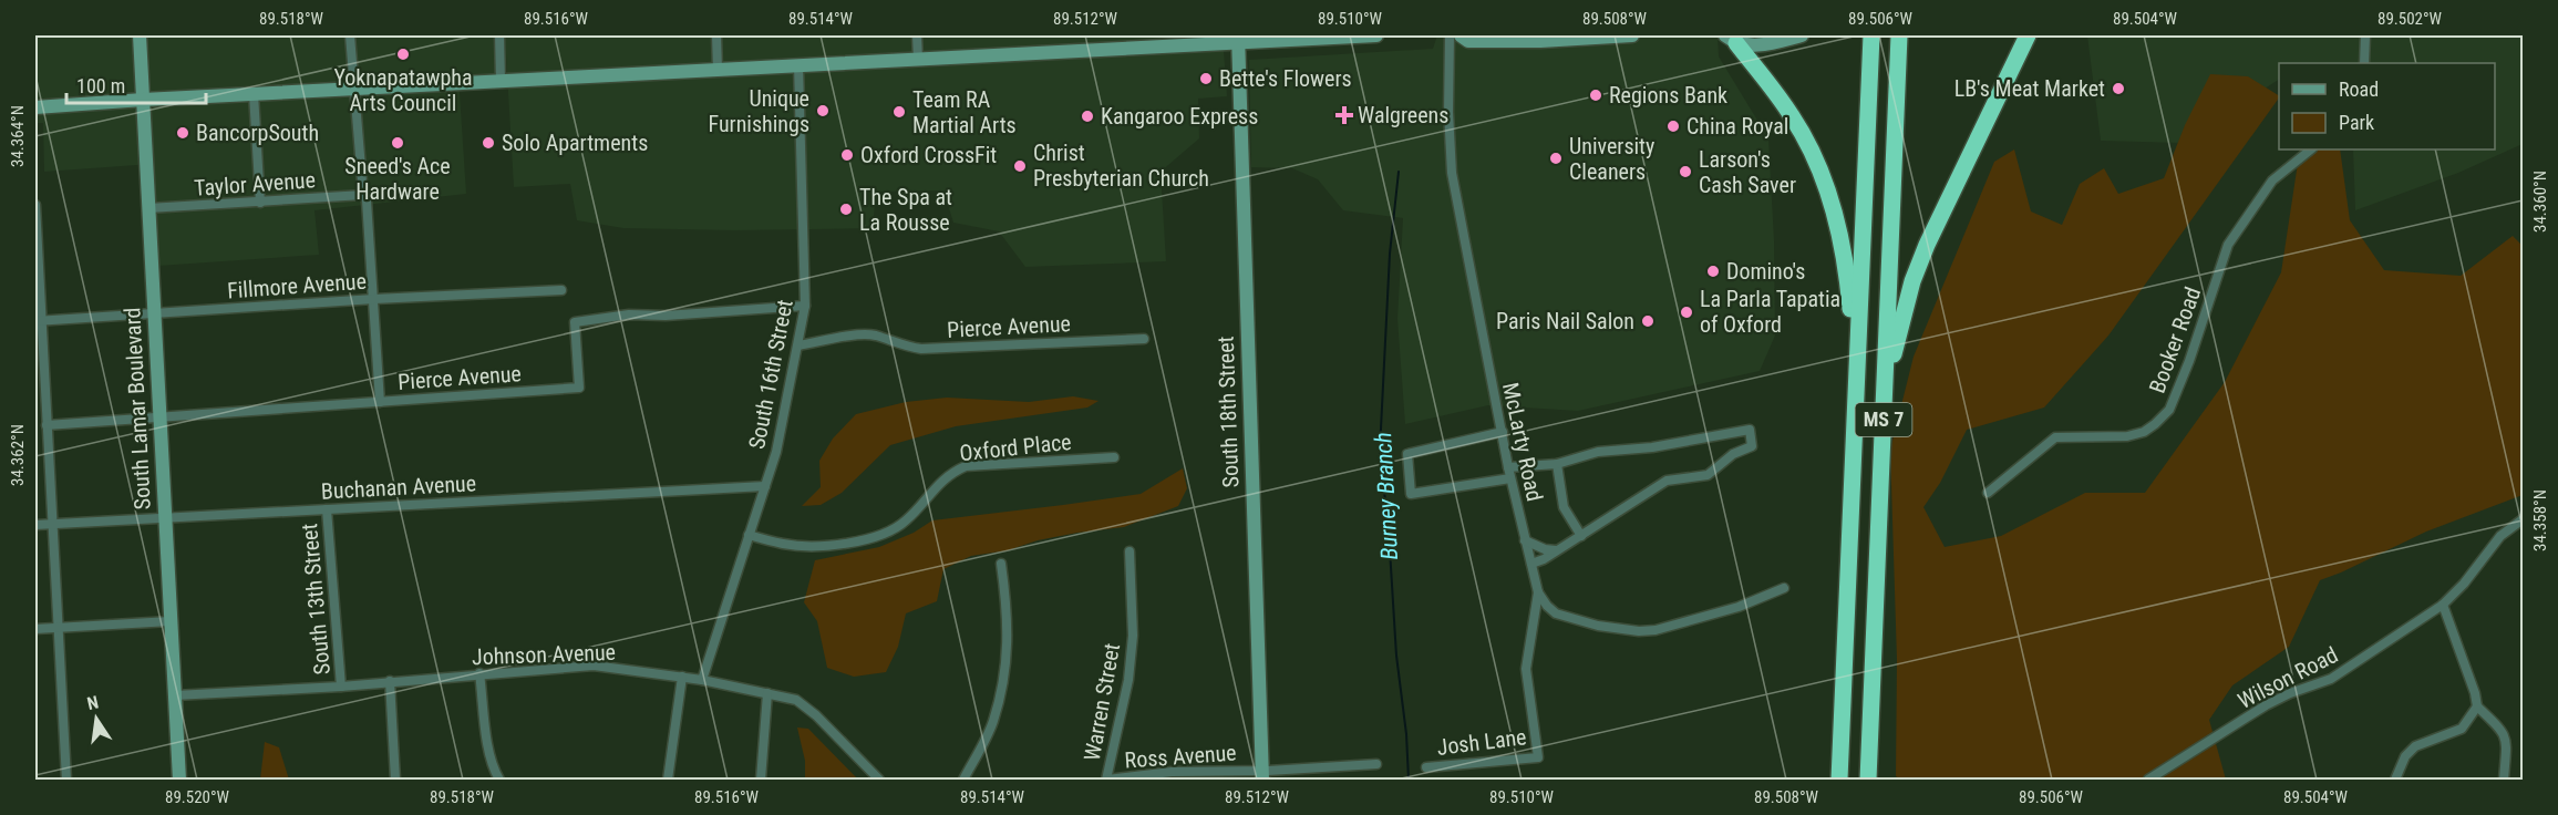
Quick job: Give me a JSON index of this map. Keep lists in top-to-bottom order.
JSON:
{
  "streets": {
    "highway": ["MS 7"],
    "main road": ["South Lamar Boulevard", "South 18th Street"],
    "street": [
      "Taylor Avenue",
      "Fillmore Avenue",
      "Pierce Avenue",
      "Booker Road",
      "South 16th Street",
      "McLarty Road",
      "Oxford Place",
      "Buchanan Avenue",
      "South 13th Street",
      "Johnson Avenue",
      "Wilson Road",
      "Warren Street",
      "Josh Lane",
      "Ross Avenue"
    ]
  },
  "crossings": [
    ["Taylor Avenue", "South Lamar Boulevard"],
    ["Fillmore Avenue", "South Lamar Boulevard"],
    ["Pierce Avenue", "South 16th Street"],
    ["Pierce Avenue", "South Lamar Boulevard"],
    ["South 16th Street", "Oxford Place"],
    ["South 16th Street", "Buchanan Avenue"],
    ["South 16th Street", "Johnson Avenue"],
    ["South Lamar Boulevard", "Buchanan Avenue"],
    ["South Lamar Boulevard", "Johnson Avenue"],
    ["South 18th Street", "Ross Avenue"],
    ["McLarty Road", "Josh Lane"],
    ["Buchanan Avenue", "South 13th Street"],
    ["South 13th Street", "Johnson Avenue"],
    ["Warren Street", "Ross Avenue"]
  ],
  "water": ["Burney Branch"],
  "places": {
    "other": [
      "Yoknapatawpha Arts Council",
      "Bette's Flowers",
      "LB's Meat Market",
      "Regions Bank",
      "Unique Furnishings",
      "Team RA Martial Arts",
      "Kangaroo Express",
      "China Royal",
      "BancorpSouth",
      "Sneed's Ace Hardware",
      "Solo Apartments",
      "Oxford CrossFit",
      "University Cleaners",
      "Christ Presbyterian Church",
      "Larson's Cash Saver",
      "The Spa at La Rousse",
      "Domino's",
      "La Parla Tapatia of Oxford",
      "Paris Nail Salon"
    ],
    "health": ["Walgreens"]
  },
  "legend": ["Road", "Park"],
  "scale_bar": "100 m",
  "north": "top",
  "coordinates": [
    "89.518°W",
    "89.516°W",
    "89.514°W",
    "89.512°W",
    "89.510°W",
    "89.508°W",
    "89.506°W",
    "89.504°W",
    "89.502°W",
    "34.364°N",
    "34.360°N",
    "34.362°N",
    "34.358°N",
    "89.520°W"
  ]
}
